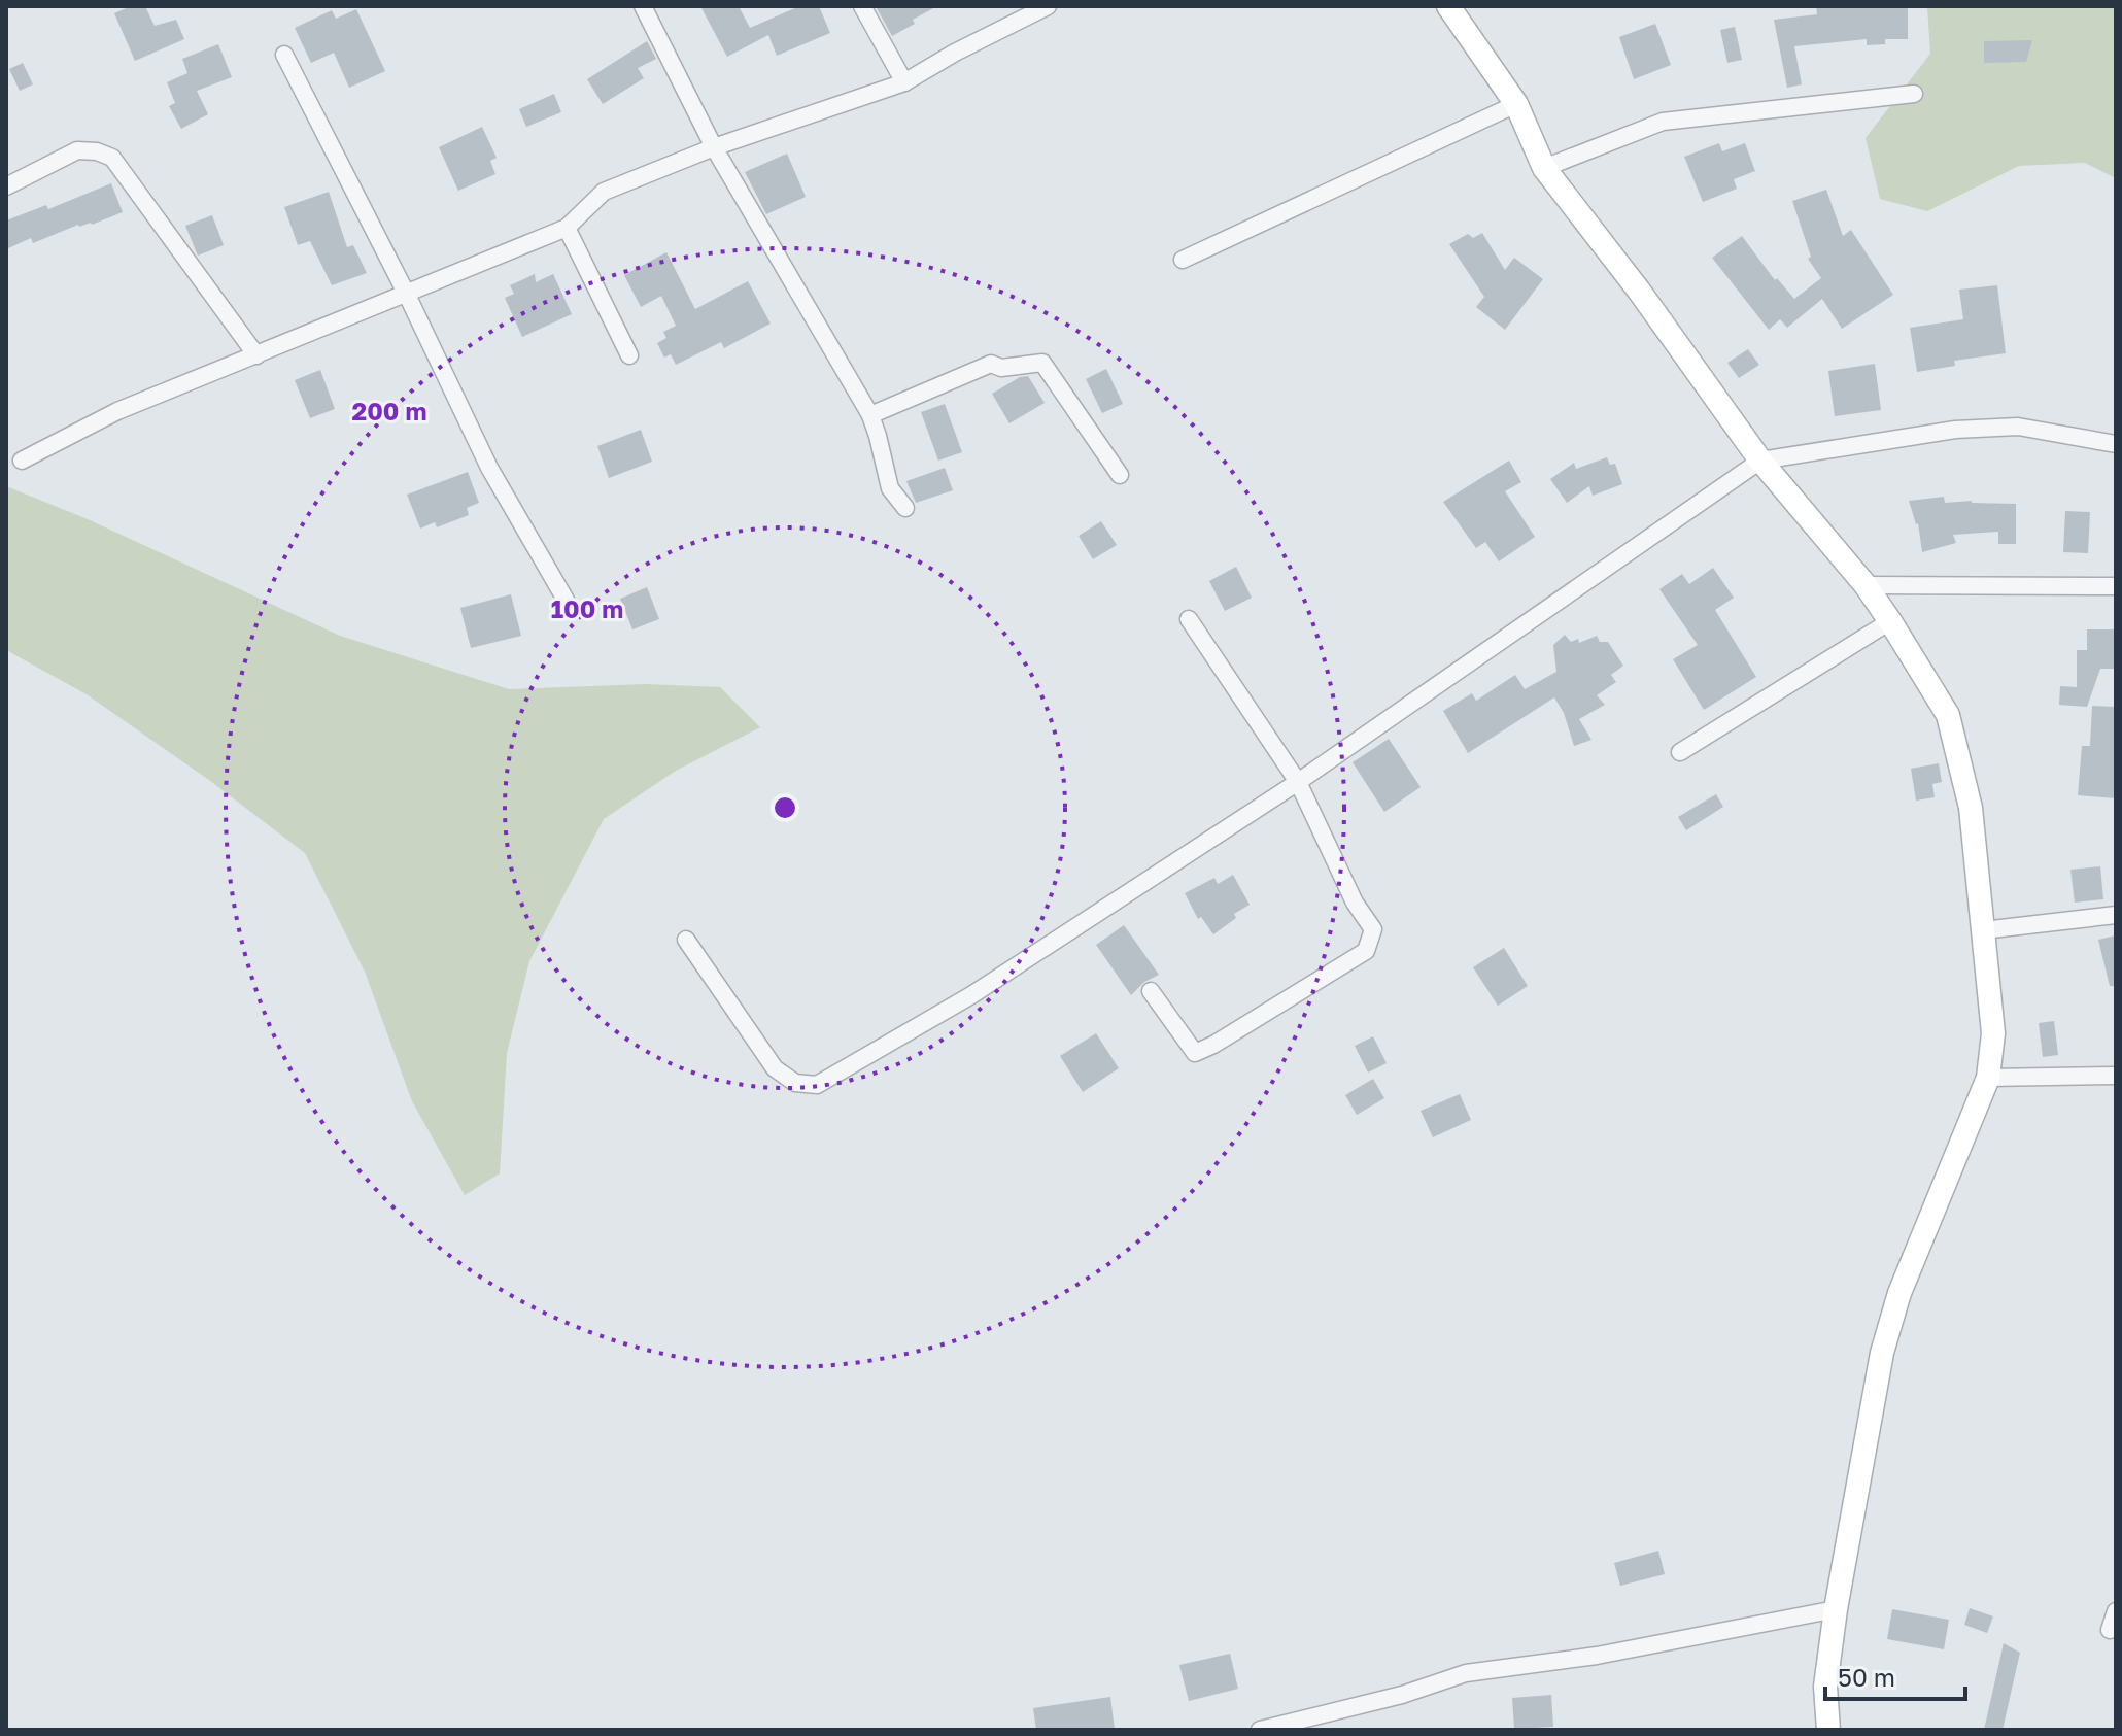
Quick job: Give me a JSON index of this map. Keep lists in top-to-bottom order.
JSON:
{
  "scale_bar": "50 m",
  "rings": ["200 m", "100 m"]
}
